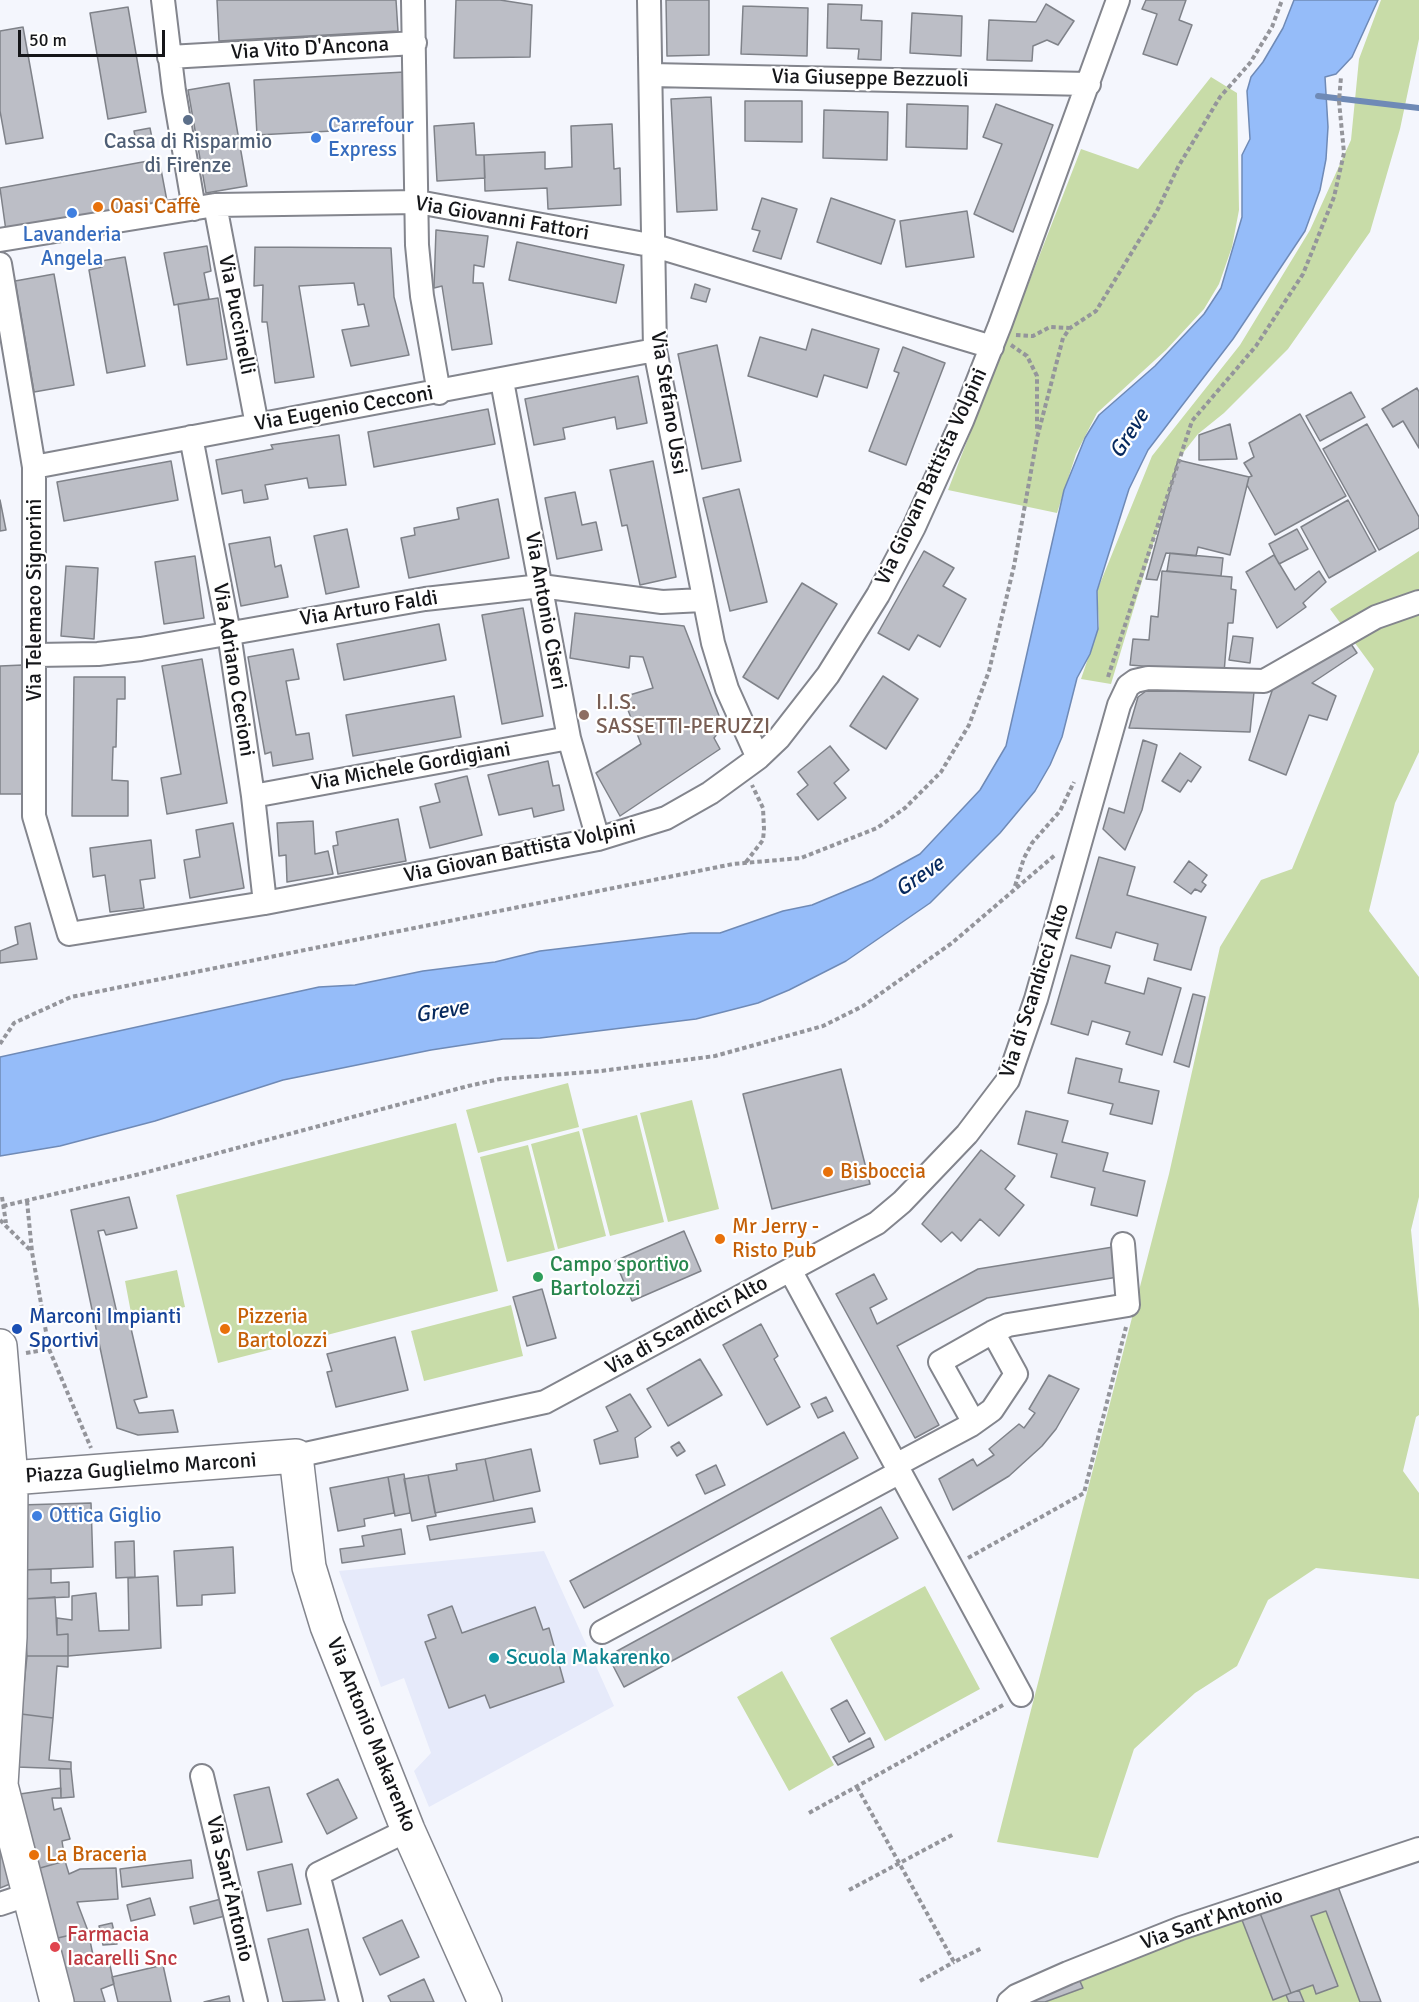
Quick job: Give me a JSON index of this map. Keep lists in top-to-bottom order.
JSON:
{
  "streets": {
    "street": [
      "Via Vito D'Ancona",
      "Via Giuseppe Bezzuoli",
      "Via Giovanni Fattori",
      "Via Puccinelli",
      "Via Stefano Ussi",
      "Via Eugenio Cecconi",
      "Via Giovan Battista Volpini",
      "Via Telemaco Signorini",
      "Via Arturo Faldi",
      "Via Antonio Ciseri",
      "Via Adriano Cecioni",
      "Via Michele Gordigiani",
      "Via di Scandicci Alto",
      "Piazza Guglielmo Marconi",
      "Via Antonio Makarenko",
      "Via Sant'Antonio"
    ]
  },
  "crossings": [
    ["Via Vito D'Ancona", "Via Puccinelli"],
    ["Via Giuseppe Bezzuoli", "Via Stefano Ussi"],
    ["Via Giuseppe Bezzuoli", "Via Giovan Battista Volpini"],
    ["Via Giovanni Fattori", "Via Puccinelli"],
    ["Via Giovanni Fattori", "Via Stefano Ussi"],
    ["Via Giovanni Fattori", "Via Giovan Battista Volpini"],
    ["Via Puccinelli", "Via Eugenio Cecconi"],
    ["Via Stefano Ussi", "Via Eugenio Cecconi"],
    ["Via Stefano Ussi", "Via Giovan Battista Volpini"],
    ["Via Stefano Ussi", "Via Arturo Faldi"],
    ["Via Eugenio Cecconi", "Via Telemaco Signorini"],
    ["Via Eugenio Cecconi", "Via Antonio Ciseri"],
    ["Via Eugenio Cecconi", "Via Adriano Cecioni"],
    ["Via Giovan Battista Volpini", "Via Telemaco Signorini"],
    ["Via Giovan Battista Volpini", "Via Antonio Ciseri"],
    ["Via Giovan Battista Volpini", "Via Adriano Cecioni"],
    ["Via Telemaco Signorini", "Via Arturo Faldi"],
    ["Via Arturo Faldi", "Via Antonio Ciseri"],
    ["Via Arturo Faldi", "Via Adriano Cecioni"],
    ["Via Antonio Ciseri", "Via Michele Gordigiani"],
    ["Via Adriano Cecioni", "Via Michele Gordigiani"],
    ["Via di Scandicci Alto", "Piazza Guglielmo Marconi"],
    ["Via di Scandicci Alto", "Via Antonio Makarenko"],
    ["Piazza Guglielmo Marconi", "Via Antonio Makarenko"]
  ],
  "water": ["Greve"],
  "places": [
    "Cassa di Risparmio di Firenze",
    "Carrefour Express",
    "Oasi Caffè",
    "Lavanderia Angela",
    "I.I.S. SASSETTI-PERUZZI",
    "Bisboccia",
    "Mr Jerry - Risto Pub",
    "Campo sportivo Bartolozzi",
    "Marconi Impianti Sportivi",
    "Pizzeria Bartolozzi",
    "Ottica Giglio",
    "Scuola Makarenko",
    "La Braceria",
    "Farmacia Iacarelli Snc"
  ],
  "scale_bar": "50 m"
}
